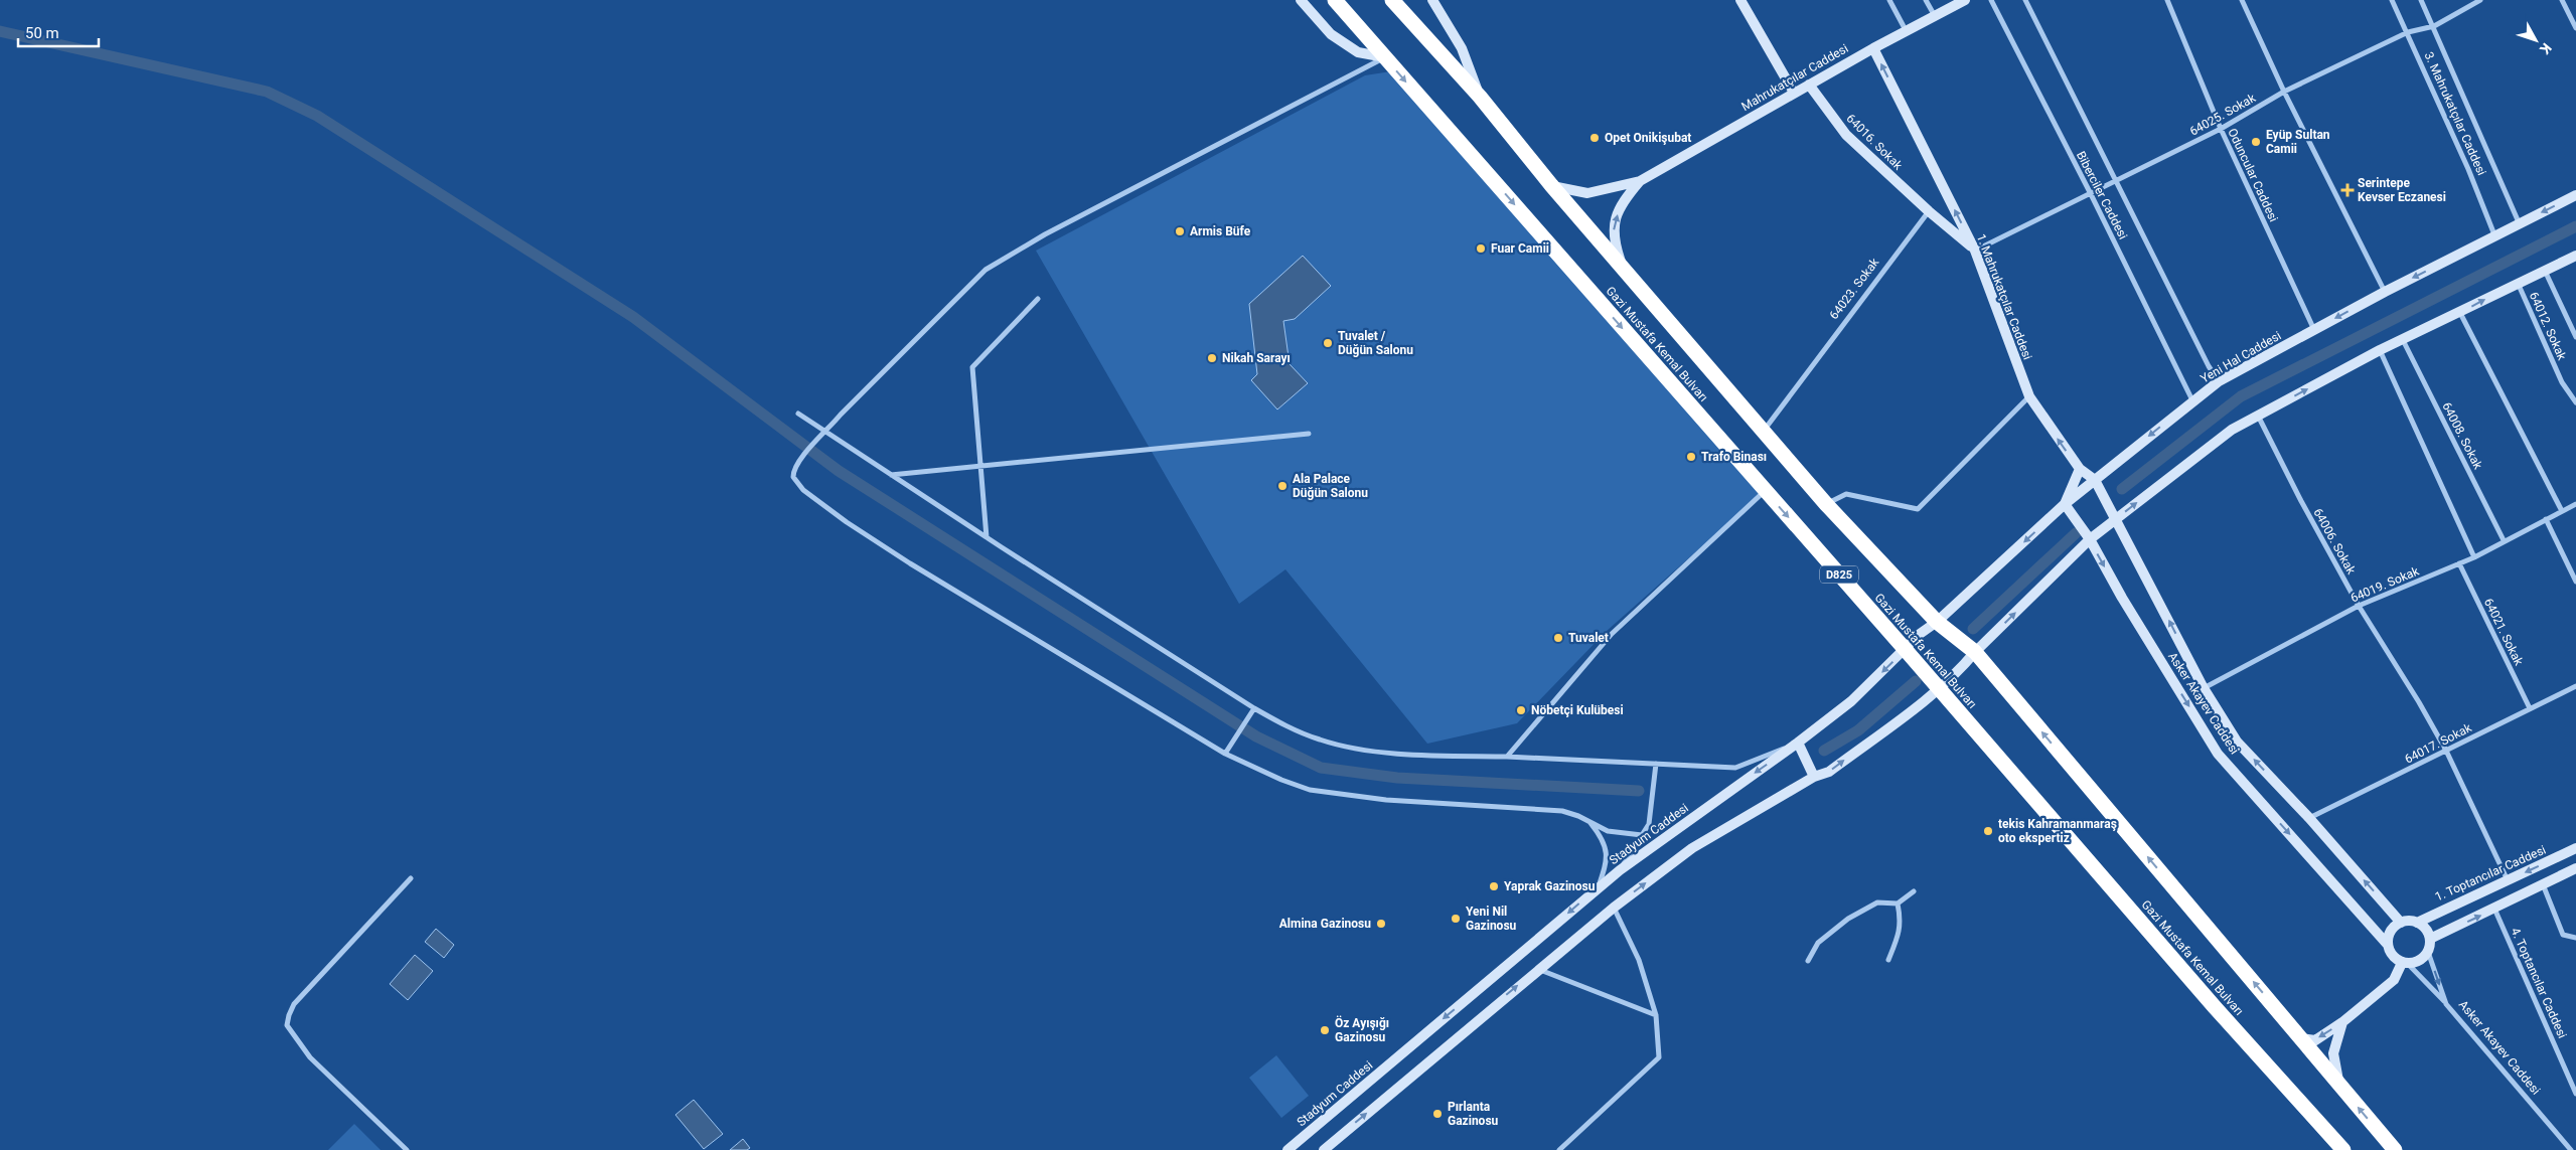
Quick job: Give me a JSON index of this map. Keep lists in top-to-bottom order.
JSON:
{
  "streets": {
    "highway": ["Gazi Mustafa Kemal Bulvarı", "D825"],
    "street": [
      "Mahrukatçılar Caddesi",
      "3. Mahrukatçılar Caddesi",
      "64025. Sokak",
      "64016. Sokak",
      "Oduncular Caddesi",
      "Biberciler Caddesi",
      "64023. Sokak",
      "1. Mahrukatçılar Caddesi",
      "64012. Sokak",
      "Yeni Hal Caddesi",
      "64008. Sokak",
      "64006. Sokak",
      "64019. Sokak",
      "64021. Sokak",
      "Asker Akayev Caddesi",
      "64017. Sokak",
      "Stadyum Caddesi",
      "1. Toptancılar Caddesi",
      "4. Toptancılar Caddesi"
    ]
  },
  "crossings": [
    ["Mahrukatçılar Caddesi", "64016. Sokak"],
    ["Mahrukatçılar Caddesi", "1. Mahrukatçılar Caddesi"],
    ["Mahrukatçılar Caddesi", "Gazi Mustafa Kemal Bulvarı"],
    ["3. Mahrukatçılar Caddesi", "64025. Sokak"],
    ["3. Mahrukatçılar Caddesi", "Yeni Hal Caddesi"],
    ["64025. Sokak", "Oduncular Caddesi"],
    ["64025. Sokak", "Biberciler Caddesi"],
    ["64025. Sokak", "1. Mahrukatçılar Caddesi"],
    ["64016. Sokak", "64023. Sokak"],
    ["Oduncular Caddesi", "Yeni Hal Caddesi"],
    ["Biberciler Caddesi", "Yeni Hal Caddesi"],
    ["64023. Sokak", "Gazi Mustafa Kemal Bulvarı"],
    ["1. Mahrukatçılar Caddesi", "Yeni Hal Caddesi"],
    ["1. Mahrukatçılar Caddesi", "Asker Akayev Caddesi"],
    ["Gazi Mustafa Kemal Bulvarı", "Yeni Hal Caddesi"],
    ["Gazi Mustafa Kemal Bulvarı", "Stadyum Caddesi"],
    ["Yeni Hal Caddesi", "Asker Akayev Caddesi"],
    ["Yeni Hal Caddesi", "Stadyum Caddesi"],
    ["64008. Sokak", "64019. Sokak"],
    ["64006. Sokak", "64019. Sokak"],
    ["64006. Sokak", "64017. Sokak"],
    ["64006. Sokak", "1. Toptancılar Caddesi"],
    ["64019. Sokak", "64021. Sokak"],
    ["64019. Sokak", "Asker Akayev Caddesi"],
    ["64021. Sokak", "64017. Sokak"],
    ["Asker Akayev Caddesi", "64017. Sokak"],
    ["Asker Akayev Caddesi", "1. Toptancılar Caddesi"]
  ],
  "one_way": ["1. Mahrukatçılar Caddesi"],
  "places": {
    "other": [
      "Opet Onikişubat",
      "Eyüp Sultan Camii",
      "Armis Büfe",
      "Fuar Camii",
      "Tuvalet / Düğün Salonu",
      "Nikah Sarayı",
      "Trafo Binası",
      "Ala Palace Düğün Salonu",
      "Tuvalet",
      "Nöbetçi Kulübesi",
      "tekis Kahramanmaraş oto ekspertiz",
      "Yaprak Gazinosu",
      "Yeni Nil Gazinosu",
      "Almina Gazinosu",
      "Öz Ayışığı Gazinosu",
      "Pırlanta Gazinosu"
    ],
    "health": ["Serintepe Kevser Eczanesi"]
  },
  "scale_bar": "50 m",
  "north": "bottom right"
}
